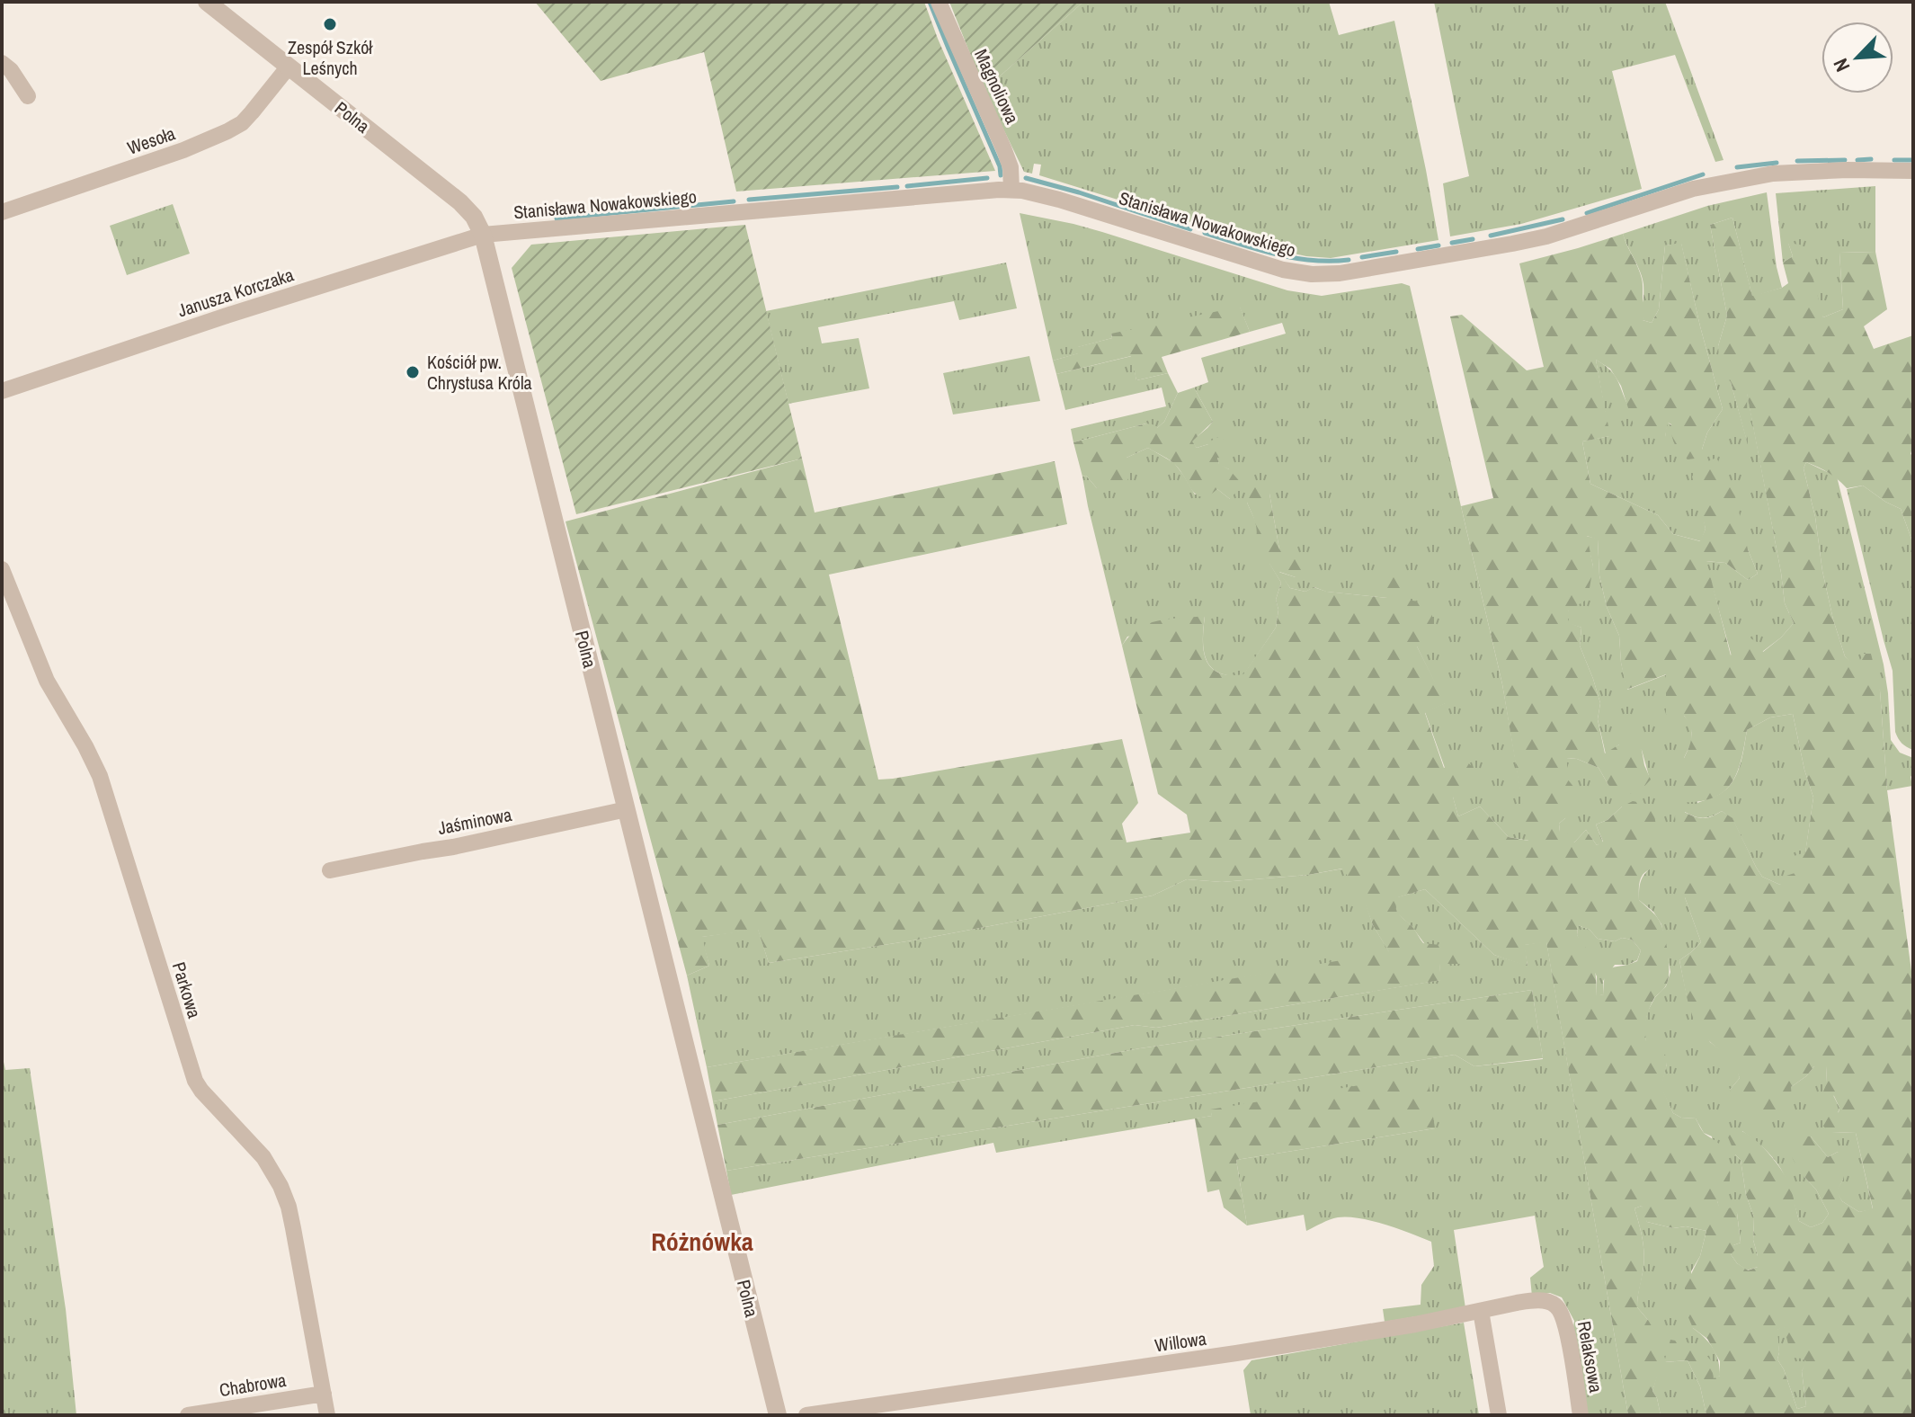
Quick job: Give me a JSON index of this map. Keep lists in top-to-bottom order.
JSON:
{
  "streets": {
    "street": [
      "Magnoliowa",
      "Polna",
      "Wesoła",
      "Stanisława Nowakowskiego",
      "Janusza Korczaka",
      "Jaśminowa",
      "Parkowa",
      "Willowa",
      "Relaksowa",
      "Chabrowa"
    ]
  },
  "crossings": [
    ["Magnoliowa", "Stanisława Nowakowskiego"],
    ["Polna", "Wesoła"],
    ["Polna", "Stanisława Nowakowskiego"],
    ["Polna", "Janusza Korczaka"],
    ["Polna", "Jaśminowa"],
    ["Stanisława Nowakowskiego", "Janusza Korczaka"],
    ["Parkowa", "Chabrowa"],
    ["Willowa", "Relaksowa"]
  ],
  "districts": ["Różnówka"],
  "places": ["Zespół Szkół Leśnych", "Kościół pw. Chrystusa Króla"],
  "north": "bottom left"
}
